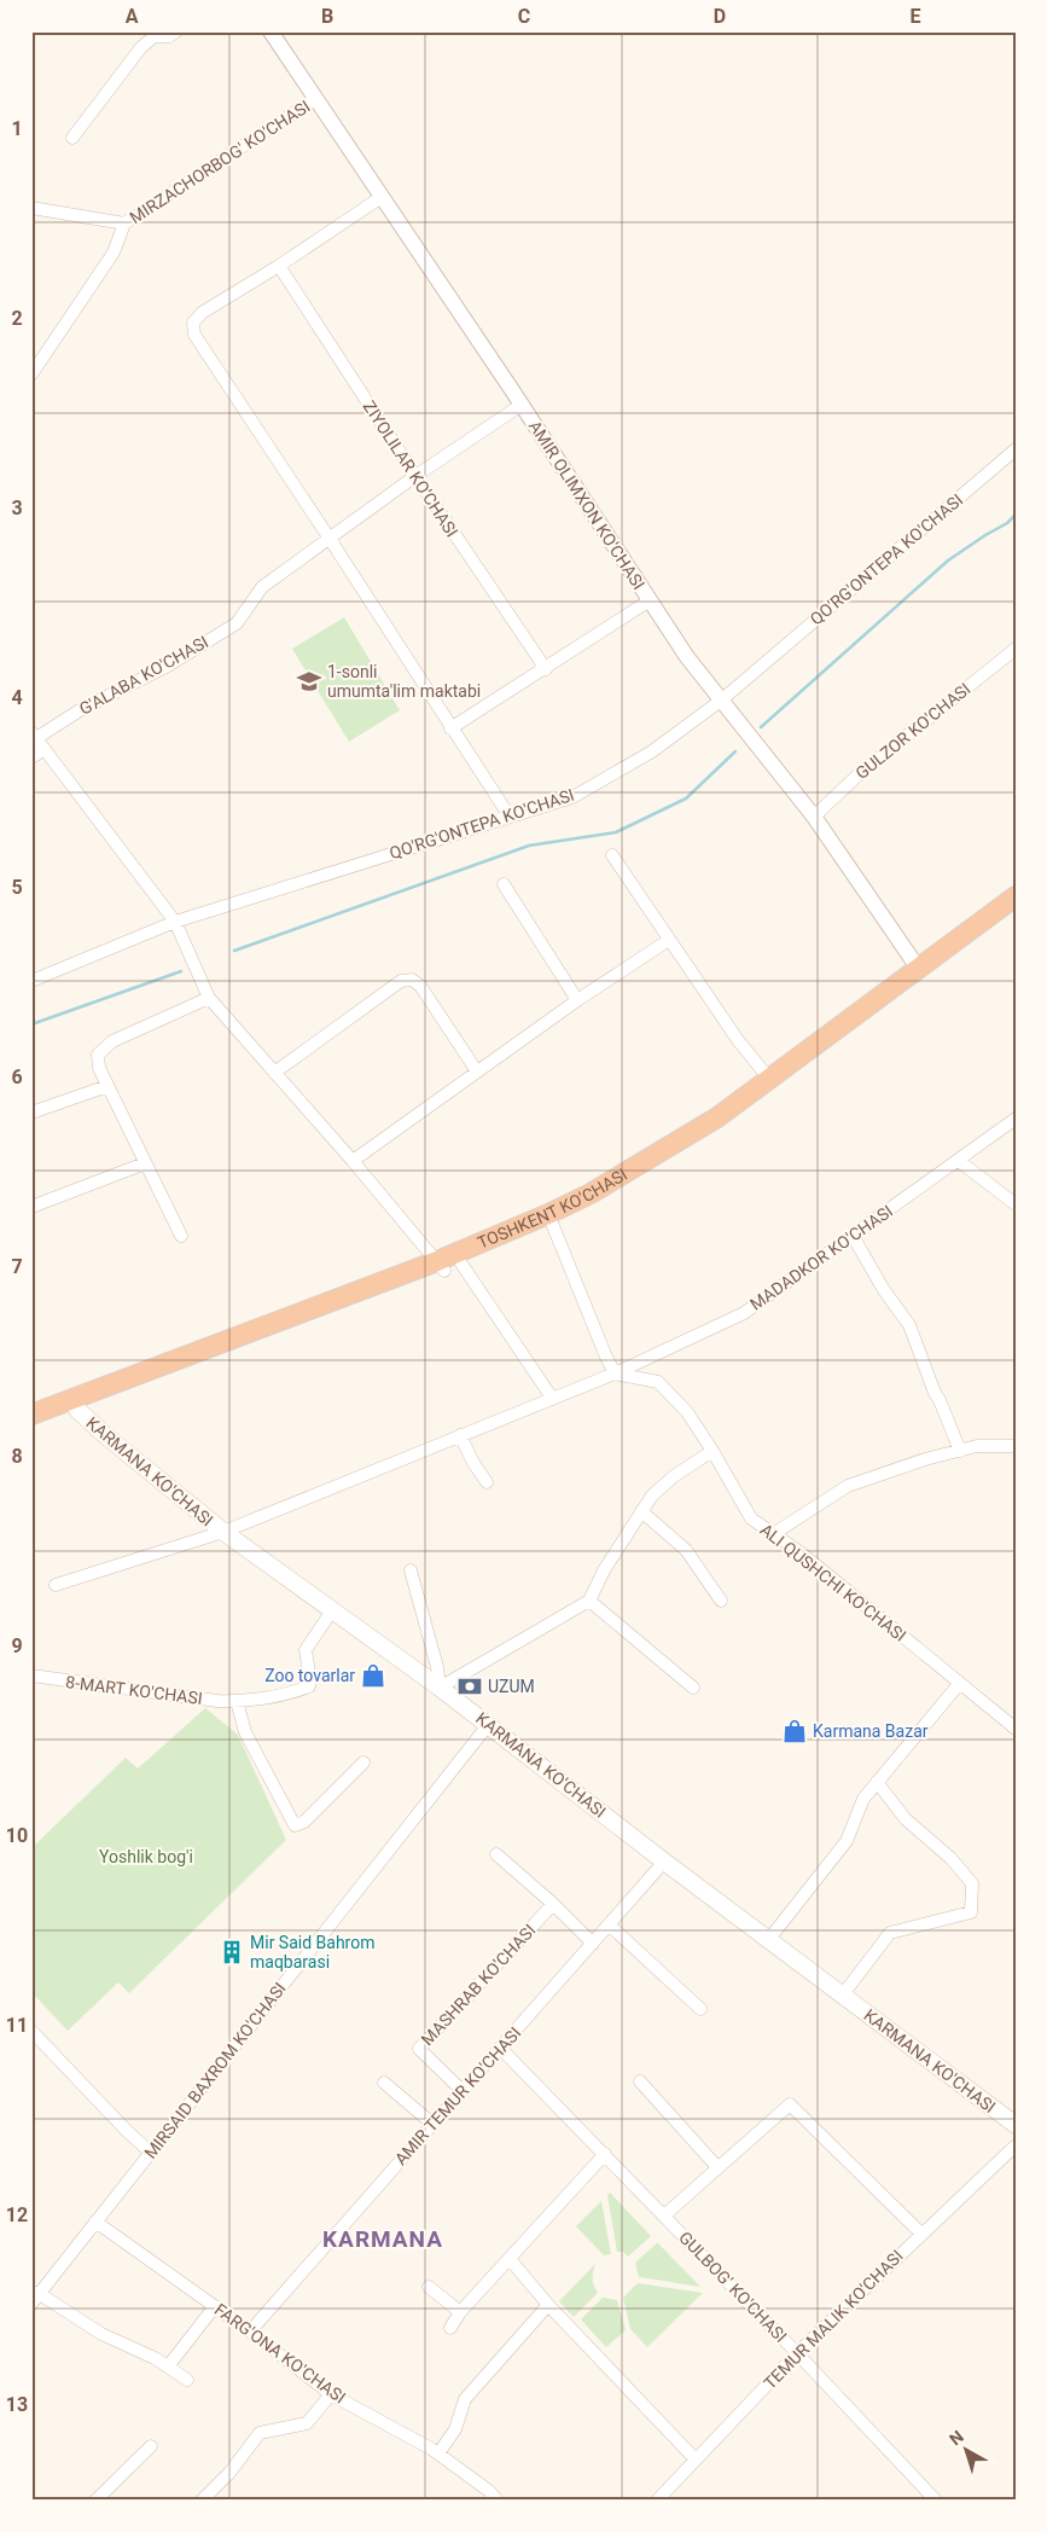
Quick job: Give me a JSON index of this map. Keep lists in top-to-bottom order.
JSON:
{
  "streets": {
    "highway": ["TOSHKENT KO'CHASI"],
    "main road": ["KARMANA KO'CHASI"],
    "street": [
      "MIRZACHORBOG' KO'CHASI",
      "ZIYOLILAR KO'CHASI",
      "AMIR OLIMXON KO'CHASI",
      "QO'RG'ONTEPA KO'CHASI",
      "G'ALABA KO'CHASI",
      "GULZOR KO'CHASI",
      "MADADKOR KO'CHASI",
      "ALI QUSHCHI KO'CHASI",
      "8-MART KO'CHASI",
      "MASHRAB KO'CHASI",
      "MIRSAID BAXROM KO'CHASI",
      "AMIR TEMUR KO'CHASI",
      "GULBOG' KO'CHASI",
      "TEMUR MALIK KO'CHASI",
      "FARG'ONA KO'CHASI"
    ]
  },
  "crossings": [
    ["MIRZACHORBOG' KO'CHASI", "AMIR OLIMXON KO'CHASI"],
    ["ZIYOLILAR KO'CHASI", "G'ALABA KO'CHASI"],
    ["AMIR OLIMXON KO'CHASI", "QO'RG'ONTEPA KO'CHASI"],
    ["AMIR OLIMXON KO'CHASI", "G'ALABA KO'CHASI"],
    ["AMIR OLIMXON KO'CHASI", "GULZOR KO'CHASI"],
    ["AMIR OLIMXON KO'CHASI", "TOSHKENT KO'CHASI"],
    ["TOSHKENT KO'CHASI", "KARMANA KO'CHASI"],
    ["MADADKOR KO'CHASI", "KARMANA KO'CHASI"],
    ["MADADKOR KO'CHASI", "ALI QUSHCHI KO'CHASI"],
    ["KARMANA KO'CHASI", "8-MART KO'CHASI"],
    ["KARMANA KO'CHASI", "MIRSAID BAXROM KO'CHASI"],
    ["KARMANA KO'CHASI", "AMIR TEMUR KO'CHASI"],
    ["MASHRAB KO'CHASI", "AMIR TEMUR KO'CHASI"],
    ["MIRSAID BAXROM KO'CHASI", "FARG'ONA KO'CHASI"],
    ["AMIR TEMUR KO'CHASI", "GULBOG' KO'CHASI"],
    ["AMIR TEMUR KO'CHASI", "FARG'ONA KO'CHASI"],
    ["GULBOG' KO'CHASI", "TEMUR MALIK KO'CHASI"]
  ],
  "districts": ["KARMANA"],
  "parks": ["Yoshlik bog'i"],
  "places": {
    "school or university": ["1-sonli umumta'lim maktabi"],
    "shop": ["Zoo tovarlar", "Karmana Bazar"],
    "bank": ["UZUM"],
    "building": ["Mir Said Bahrom maqbarasi"]
  },
  "north": "top left",
  "grid": {
    "columns": [
      "A",
      "B",
      "C",
      "D",
      "E"
    ],
    "rows": [
      "1",
      "2",
      "3",
      "4",
      "5",
      "6",
      "7",
      "8",
      "9",
      "10",
      "11",
      "12",
      "13"
    ]
  }
}
